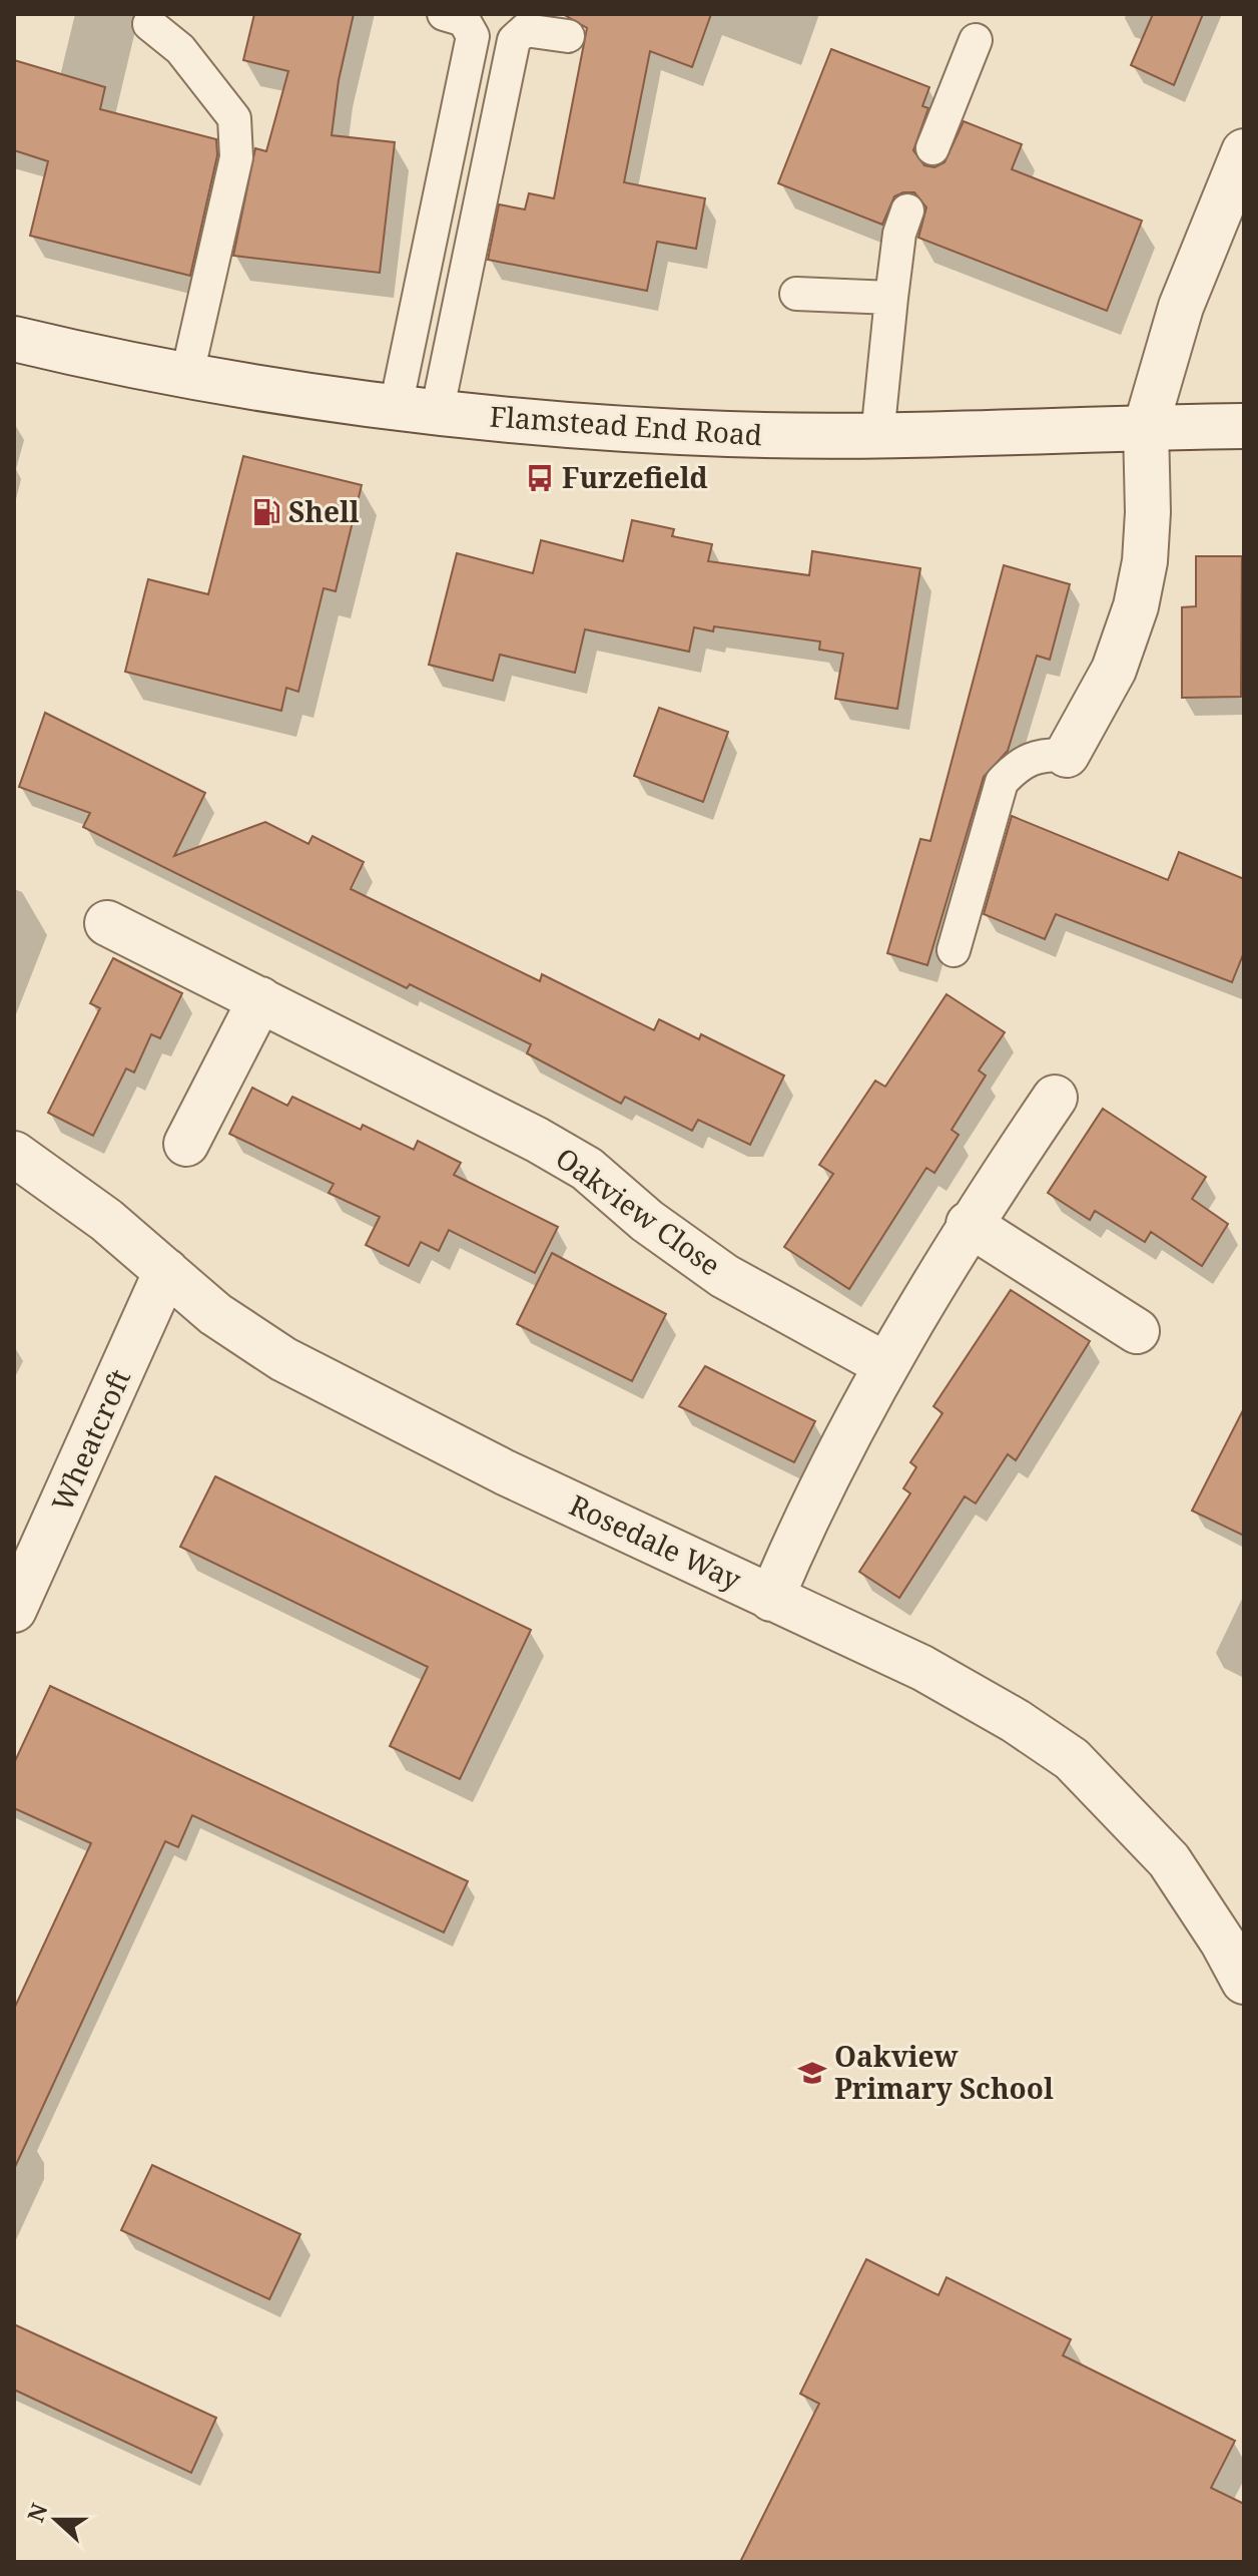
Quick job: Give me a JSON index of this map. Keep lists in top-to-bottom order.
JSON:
{
  "streets": {
    "street": [
      "Flamstead End Road",
      "Oakview Close",
      "Wheatcroft",
      "Rosedale Way"
    ]
  },
  "crossings": [
    ["Wheatcroft", "Rosedale Way"]
  ],
  "places": {
    "bus stop": ["Furzefield"],
    "fuel station": ["Shell"],
    "school or university": ["Oakview Primary School"]
  },
  "north": "left"
}
